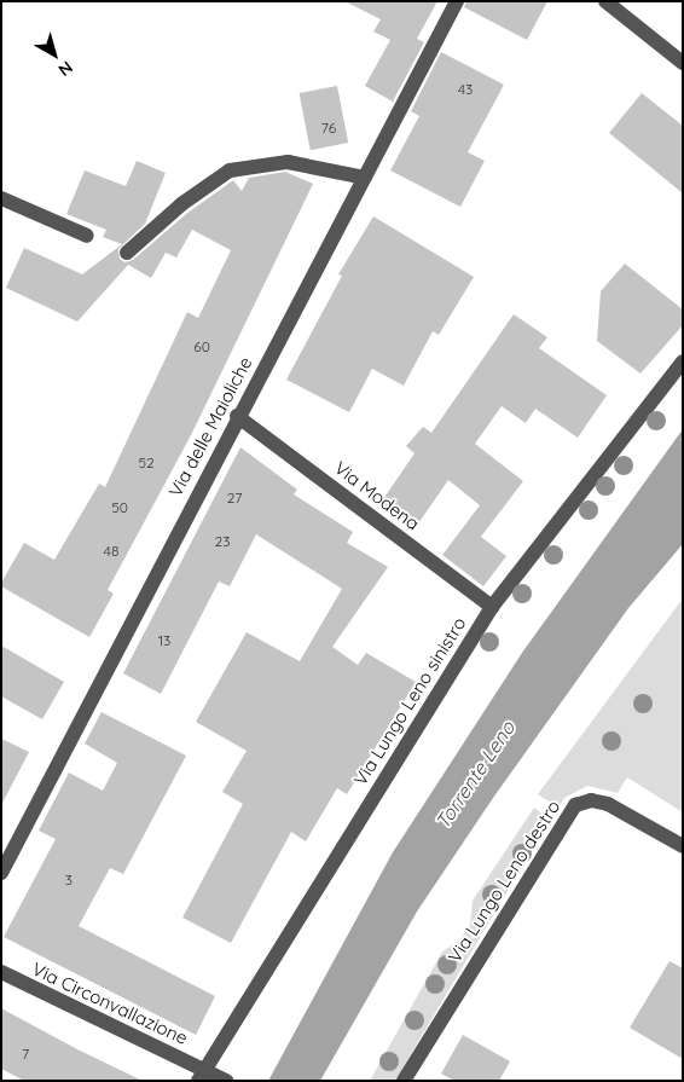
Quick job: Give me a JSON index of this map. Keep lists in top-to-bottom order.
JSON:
{
  "streets": {
    "street": [
      "Via delle Maioliche",
      "Via Modena",
      "Via Lungo Leno sinistro",
      "Via Lungo Leno destro",
      "Via Circonvallazione"
    ]
  },
  "crossings": [
    ["Via delle Maioliche", "Via Modena"],
    ["Via Modena", "Via Lungo Leno sinistro"],
    ["Via Lungo Leno sinistro", "Via Circonvallazione"]
  ],
  "water": ["Torrente Leno"],
  "house_numbers": [
    "43",
    "76",
    "60",
    "52",
    "27",
    "50",
    "23",
    "48",
    "13",
    "3",
    "7"
  ],
  "north": "bottom right"
}
